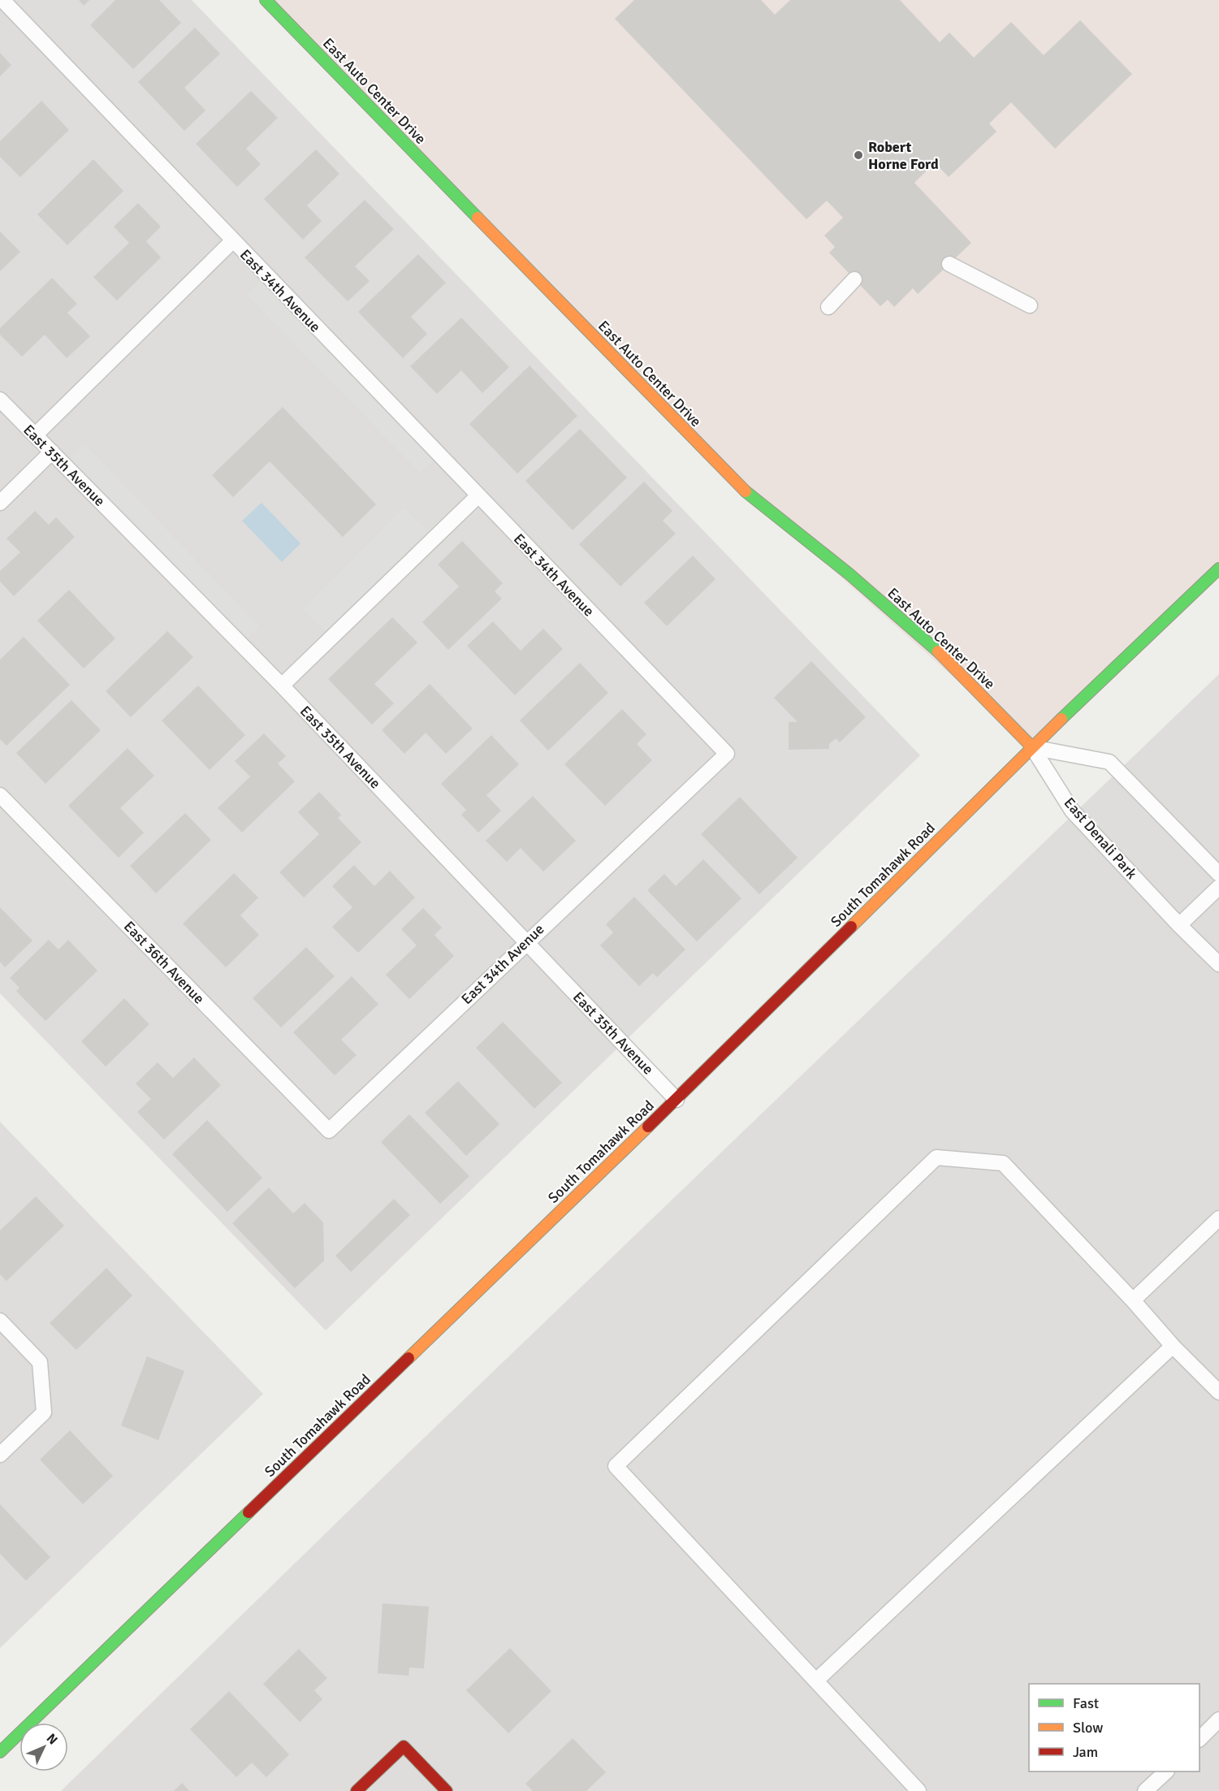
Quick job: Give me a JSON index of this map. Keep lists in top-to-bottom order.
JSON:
{
  "streets": {
    "main road": ["East Auto Center Drive", "South Tomahawk Road"],
    "lane": [
      "East 34th Avenue",
      "East 35th Avenue",
      "East Denali Park",
      "East 36th Avenue"
    ]
  },
  "crossings": [
    ["East Auto Center Drive", "East Denali Park"],
    ["East Auto Center Drive", "South Tomahawk Road"],
    ["East 34th Avenue", "East 35th Avenue"],
    ["East 34th Avenue", "East 36th Avenue"],
    ["East 35th Avenue", "South Tomahawk Road"],
    ["East Denali Park", "South Tomahawk Road"]
  ],
  "places": ["Robert Horne Ford"],
  "legend": ["Fast", "Slow", "Jam"],
  "north": "top right"
}
